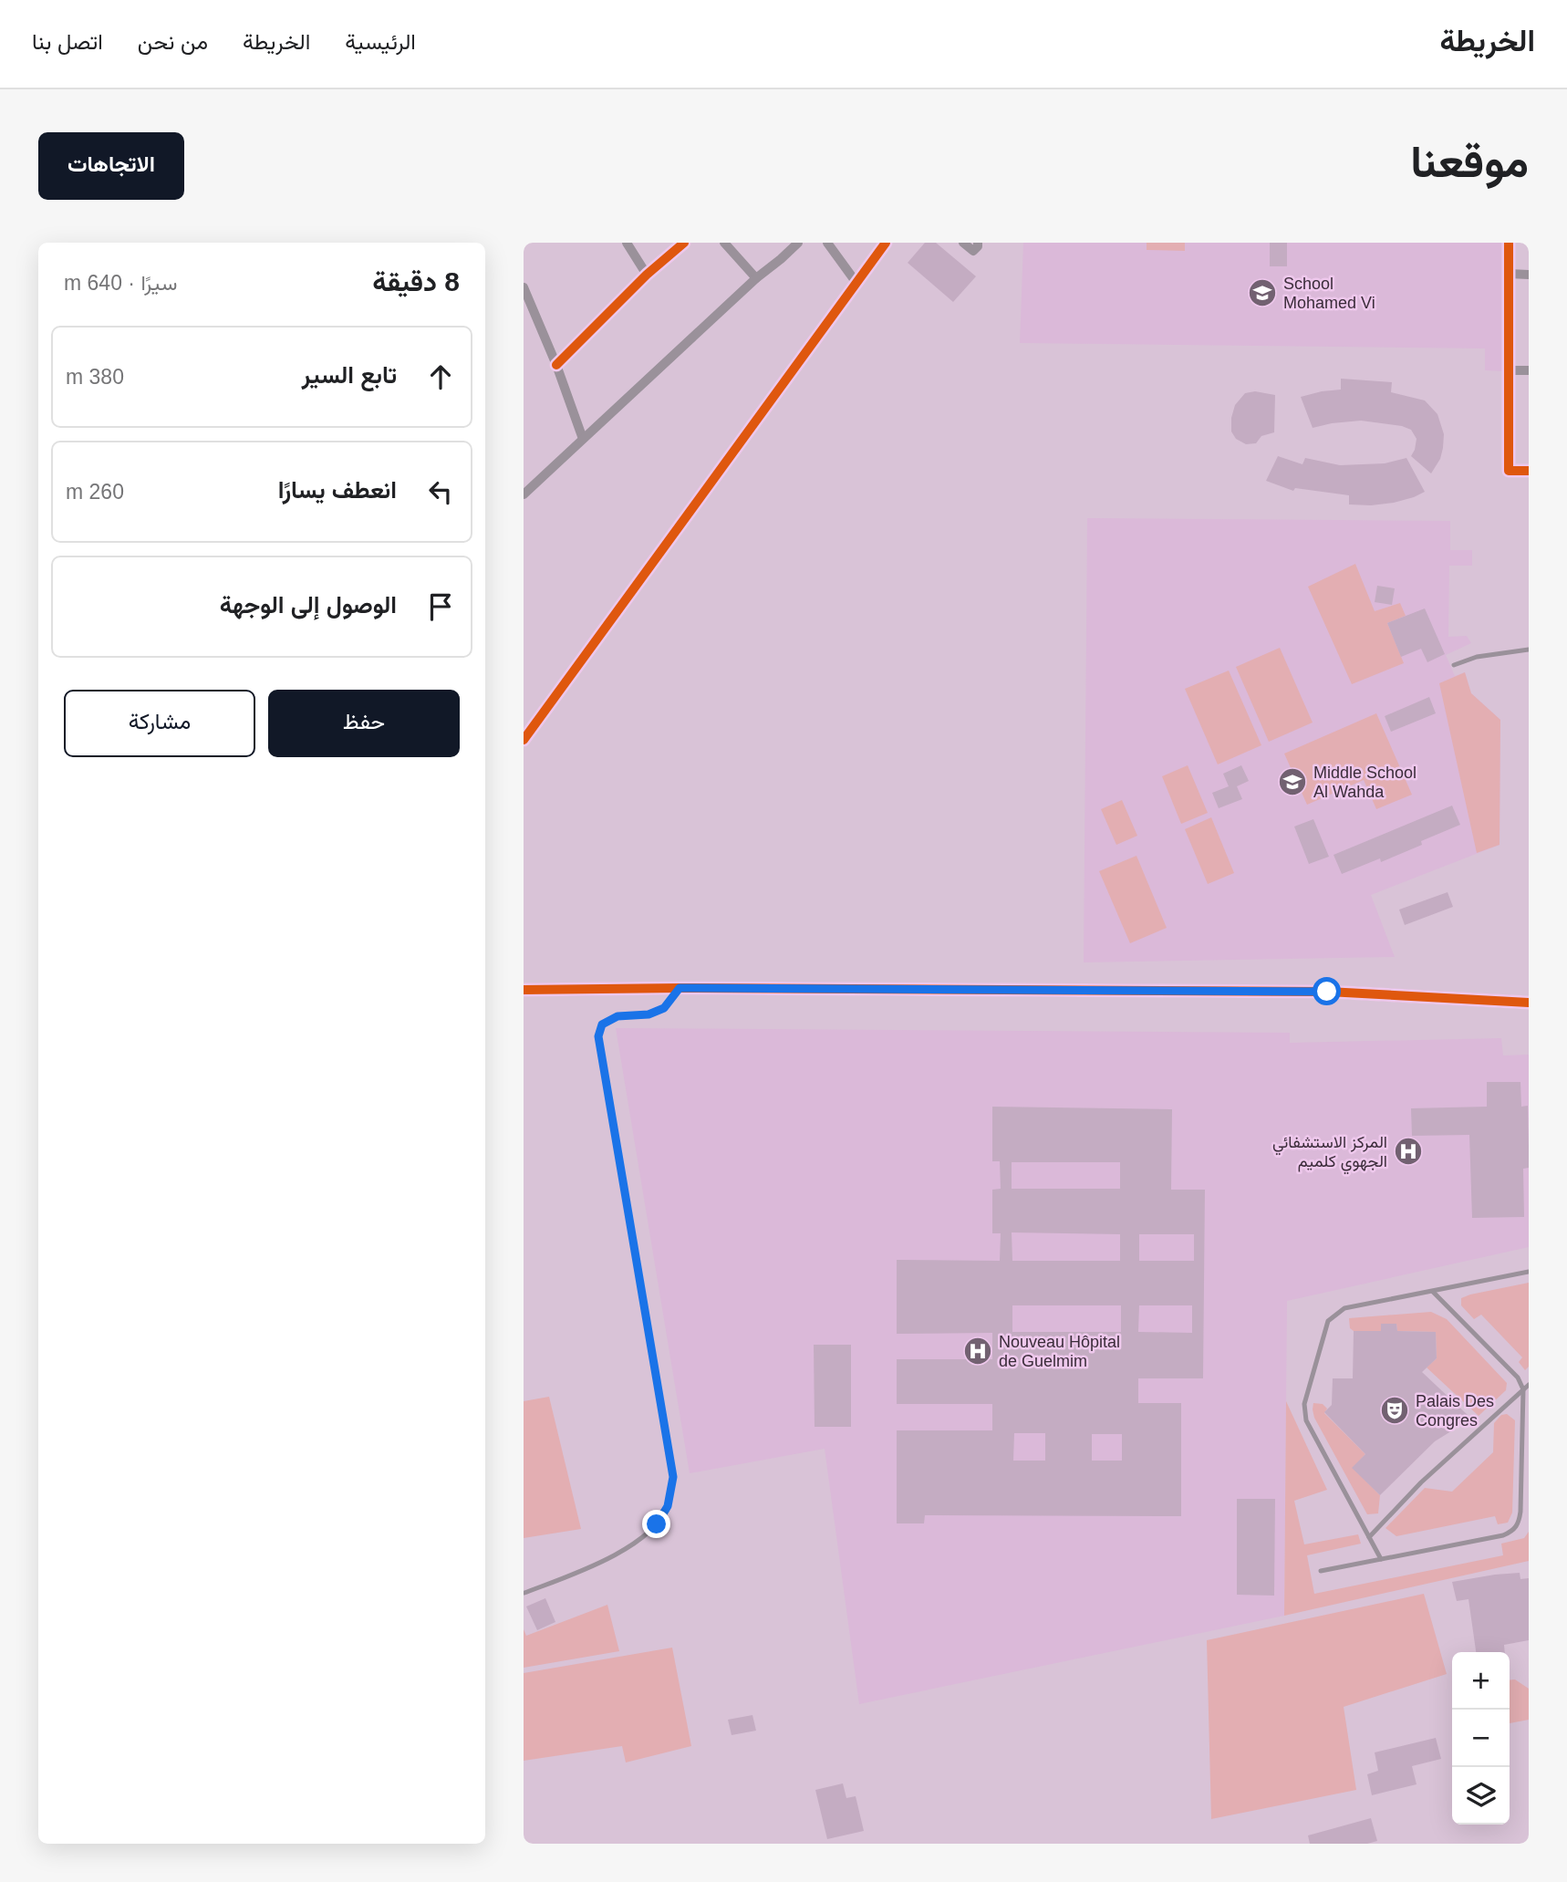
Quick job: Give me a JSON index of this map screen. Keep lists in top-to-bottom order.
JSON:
{
  "places": {
    "school or university": ["School Mohamed Vi", "Middle School Al Wahda"],
    "hospital": ["المركز الاستشفائي الجهوي كلميم", "Nouveau Hôpital de Guelmim"],
    "theatre": ["Palais Des Congres"]
  },
  "page": {
    "header": "الخريطة",
    "nav": [
      "الرئيسية",
      "الخريطة",
      "من نحن",
      "اتصل بنا"
    ],
    "title": "موقعنا",
    "buttons": [
      "الاتجاهات",
      ["حفظ", "مشاركة"]
    ],
    "heading": ["8 دقيقة", "سيرًا · 640 m"],
    "list": [
      ["تابع السير", "380 m"],
      ["انعطف يسارًا", "260 m"],
      "الوصول إلى الوجهة"
    ],
    "map_buttons": ["+", "−"]
  }
}
